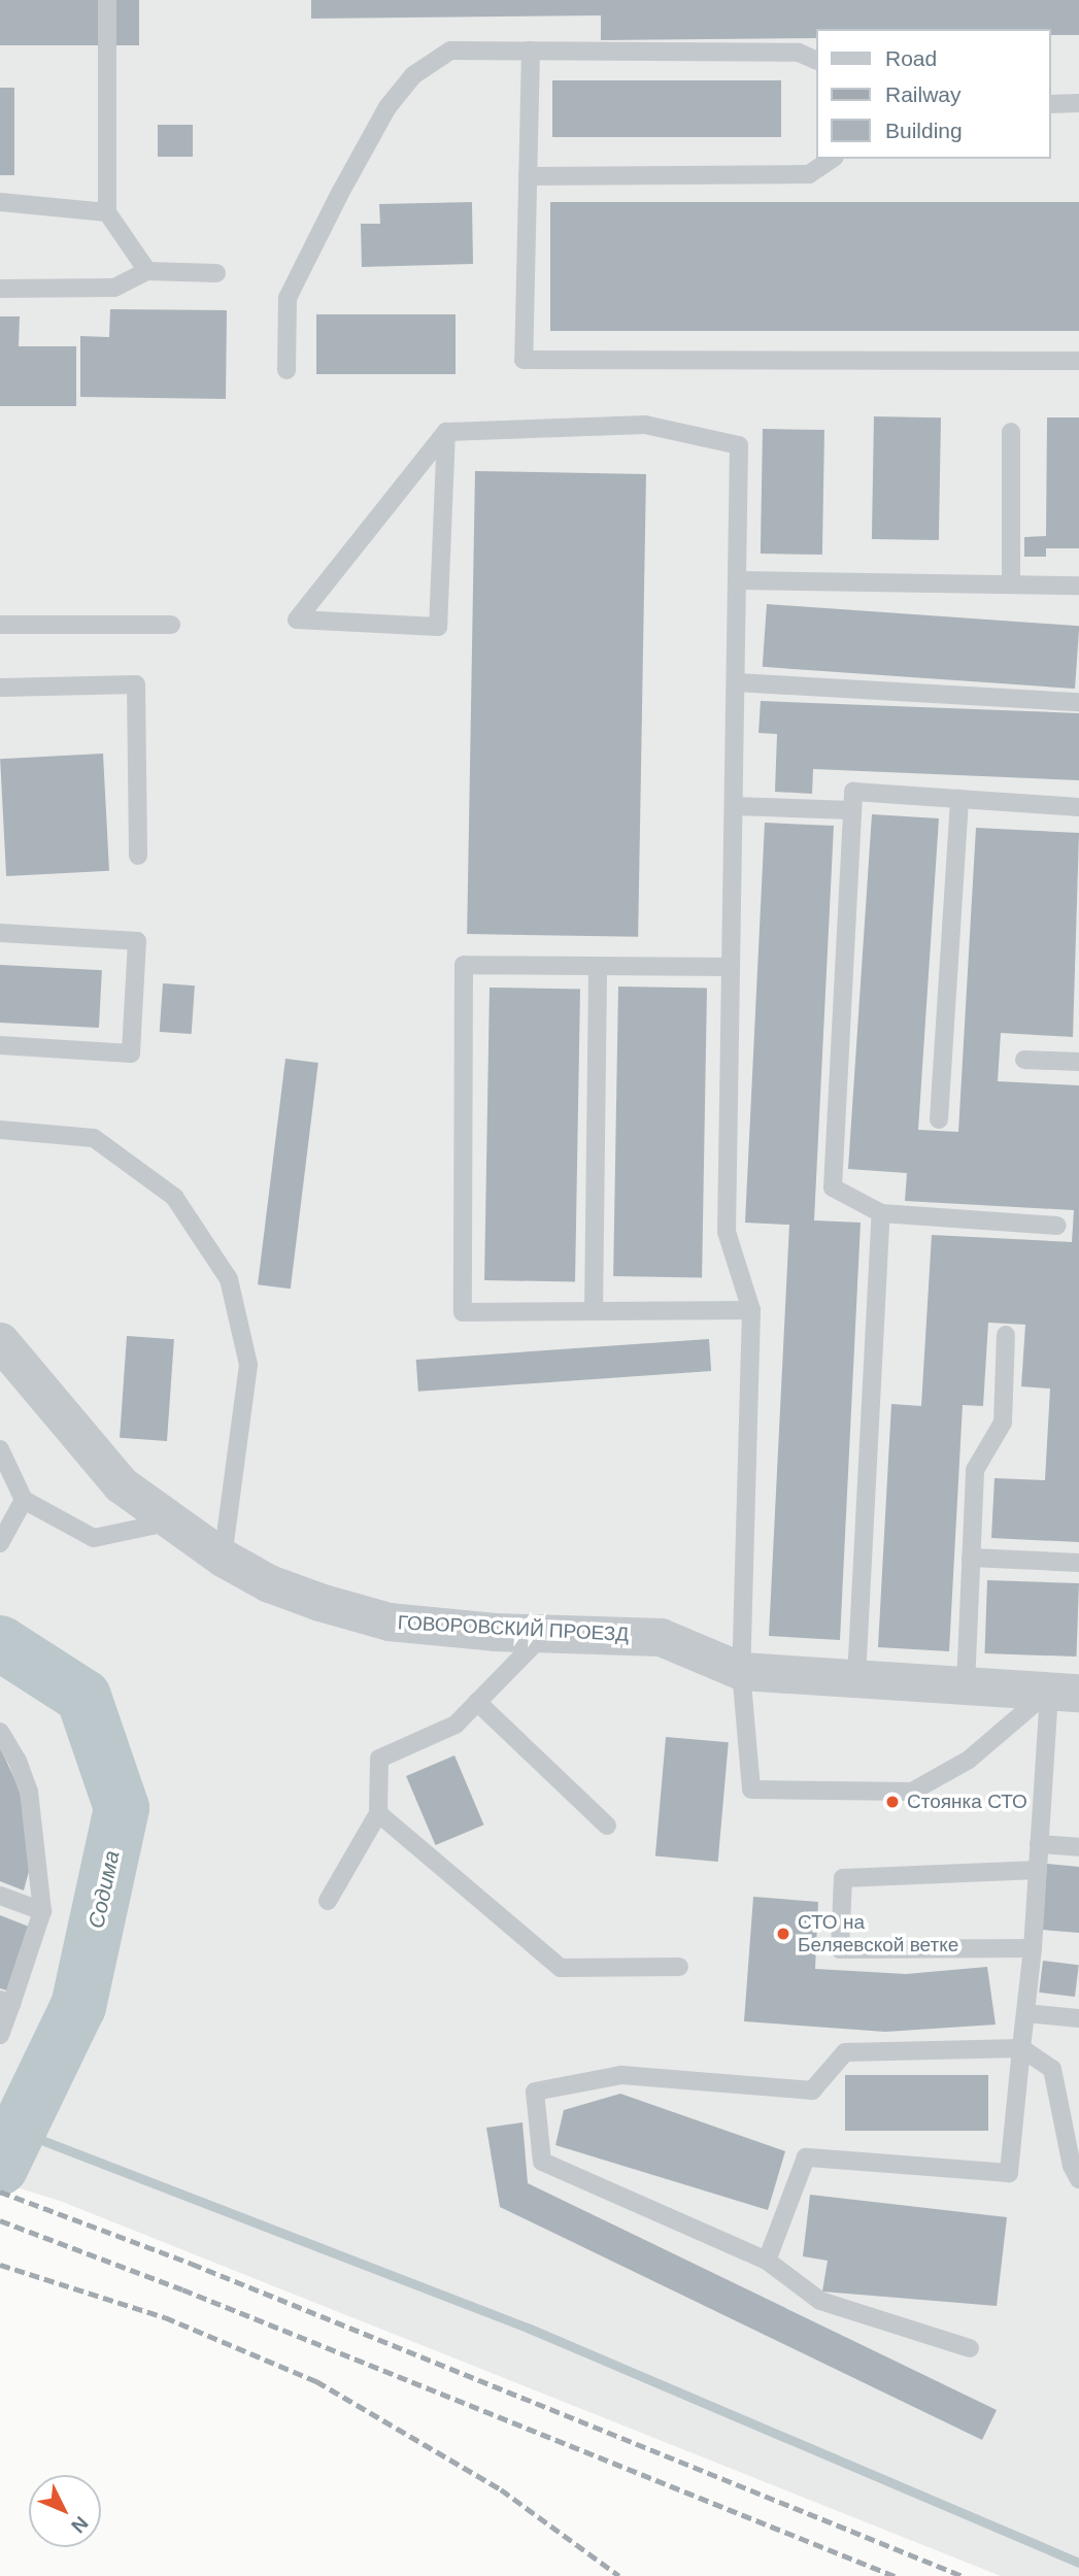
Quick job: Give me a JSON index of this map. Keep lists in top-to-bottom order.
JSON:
{
  "streets": {
    "street": ["ГОВОРОВСКИЙ ПРОЕЗД"]
  },
  "water": ["Содима"],
  "places": ["Стоянка СТО", "СТО на Беляевской ветке"],
  "legend": ["Road", "Railway", "Building"],
  "north": "bottom right"
}
